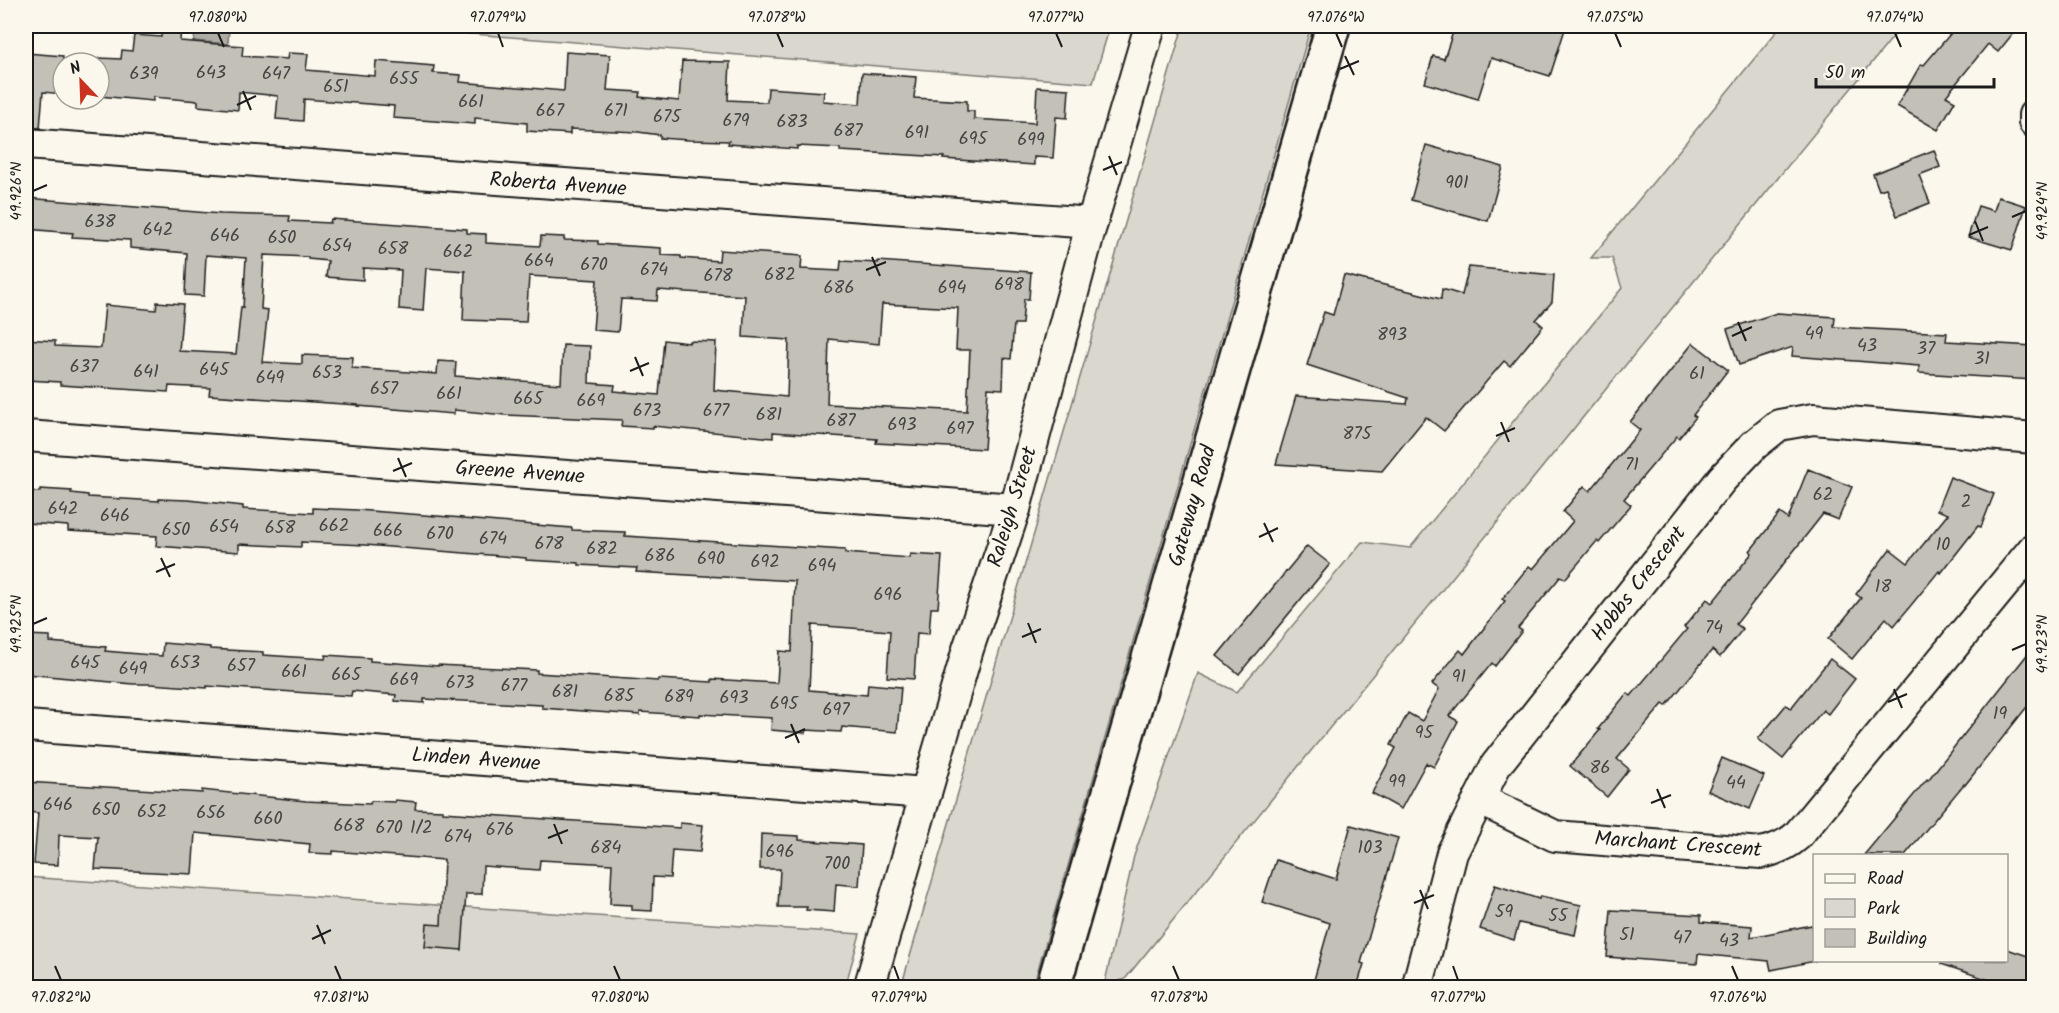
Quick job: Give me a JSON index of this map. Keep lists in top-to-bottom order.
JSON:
{
  "streets": {
    "main road": ["Gateway Road"],
    "street": [
      "Roberta Avenue",
      "Greene Avenue",
      "Raleigh Street",
      "Hobbs Crescent",
      "Linden Avenue",
      "Marchant Crescent"
    ]
  },
  "crossings": [
    ["Roberta Avenue", "Raleigh Street"],
    ["Greene Avenue", "Raleigh Street"],
    ["Raleigh Street", "Linden Avenue"],
    ["Hobbs Crescent", "Marchant Crescent"]
  ],
  "house_numbers": [
    "643",
    "639",
    "647",
    "655",
    "651",
    "661",
    "667",
    "671",
    "675",
    "679",
    "683",
    "687",
    "691",
    "695",
    "699",
    "901",
    "638",
    "642",
    "646",
    "650",
    "654",
    "658",
    "662",
    "664",
    "670",
    "674",
    "682",
    "678",
    "698",
    "686",
    "694",
    "49",
    "893",
    "43",
    "37",
    "31",
    "637",
    "645",
    "641",
    "653",
    "61",
    "649",
    "657",
    "661",
    "665",
    "669",
    "673",
    "677",
    "681",
    "687",
    "693",
    "697",
    "875",
    "71",
    "62",
    "2",
    "642",
    "646",
    "662",
    "654",
    "658",
    "650",
    "666",
    "670",
    "674",
    "678",
    "10",
    "682",
    "686",
    "690",
    "692",
    "694",
    "18",
    "696",
    "74",
    "645",
    "653",
    "657",
    "649",
    "661",
    "665",
    "91",
    "669",
    "673",
    "677",
    "681",
    "685",
    "689",
    "693",
    "695",
    "697",
    "19",
    "95",
    "86",
    "99",
    "44",
    "646",
    "650",
    "652",
    "656",
    "660",
    "668",
    "670 1/2",
    "676",
    "674",
    "684",
    "103",
    "696",
    "700",
    "59",
    "55",
    "51",
    "47",
    "43"
  ],
  "legend": ["Road", "Park", "Building"],
  "scale_bar": "50 m",
  "north": "top left",
  "coordinates": [
    "97.080°W",
    "97.079°W",
    "97.078°W",
    "97.077°W",
    "97.076°W",
    "97.075°W",
    "97.074°W",
    "49.926°N",
    "49.924°N",
    "49.925°N",
    "49.923°N",
    "97.082°W",
    "97.081°W"
  ]
}
